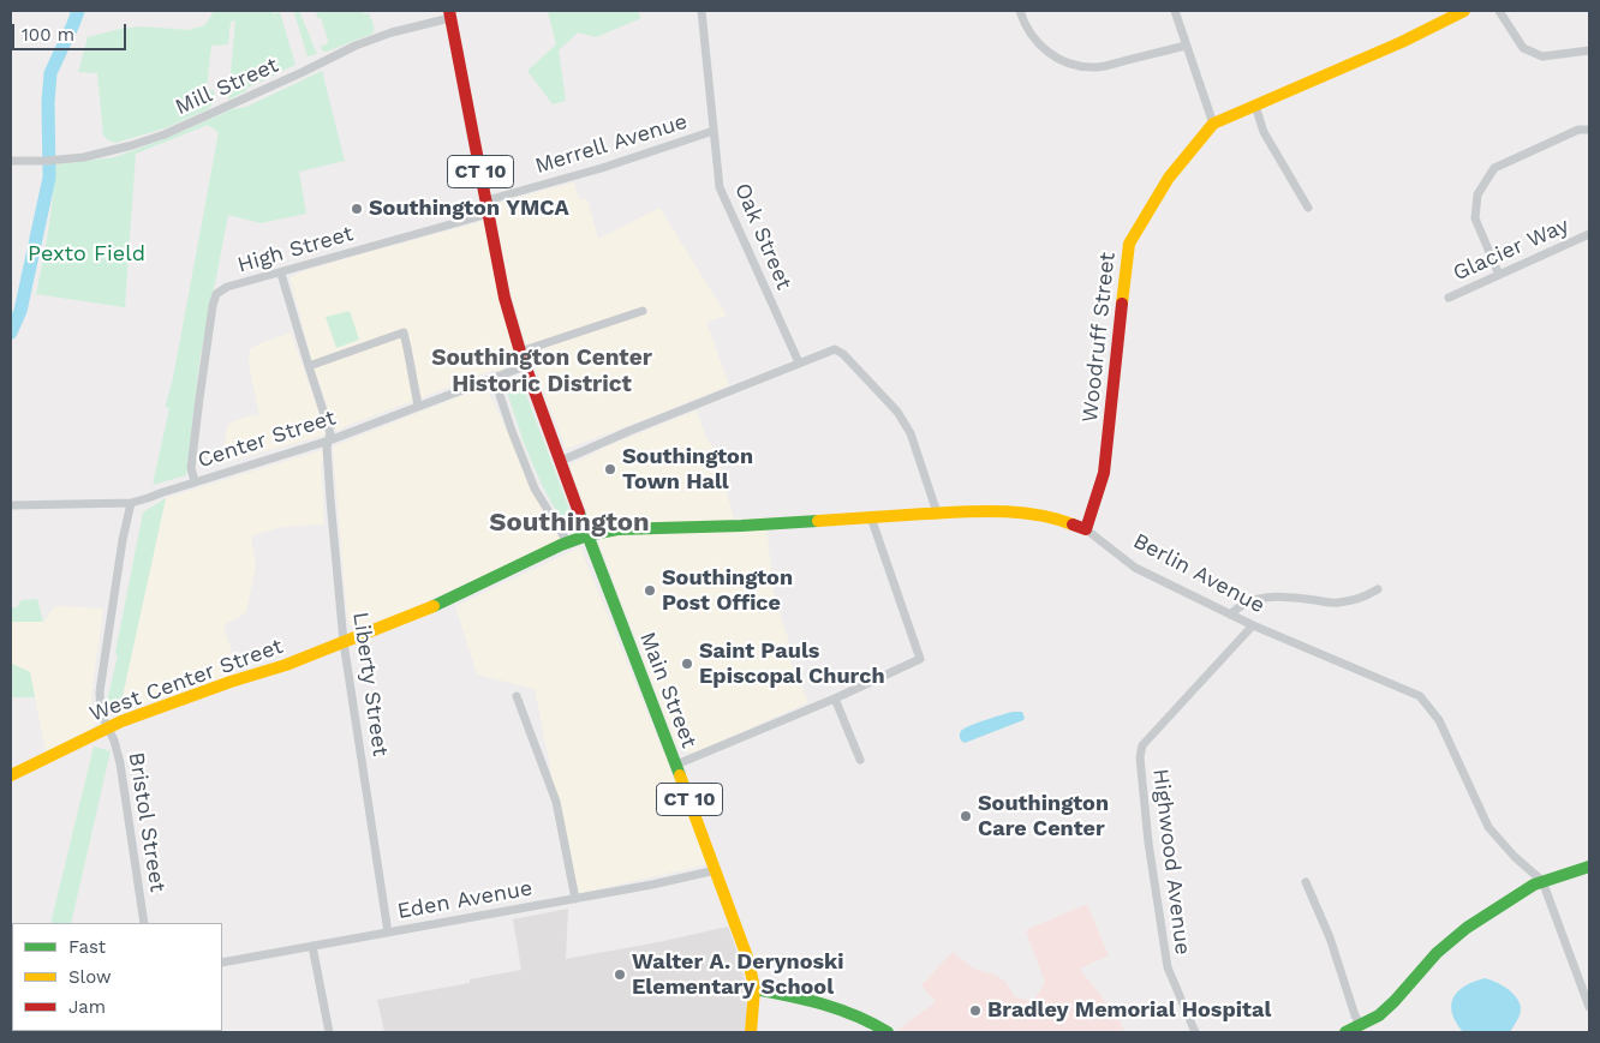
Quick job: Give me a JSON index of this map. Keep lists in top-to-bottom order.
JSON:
{
  "streets": {
    "main road": [
      "CT 10",
      "Woodruff Street",
      "Berlin Avenue",
      "West Center Street",
      "Main Street"
    ],
    "street": [
      "Mill Street",
      "Merrell Avenue",
      "Oak Street",
      "High Street",
      "Glacier Way",
      "Center Street",
      "Liberty Street",
      "Bristol Street",
      "Highwood Avenue",
      "Eden Avenue"
    ]
  },
  "crossings": [
    ["Mill Street", "CT 10"],
    ["Merrell Avenue", "CT 10"],
    ["Merrell Avenue", "Oak Street"],
    ["CT 10", "High Street"],
    ["CT 10", "Center Street"],
    ["CT 10", "Main Street"],
    ["High Street", "Center Street"],
    ["High Street", "Liberty Street"],
    ["Woodruff Street", "Berlin Avenue"],
    ["Center Street", "Liberty Street"],
    ["Center Street", "Main Street"],
    ["Center Street", "Bristol Street"],
    ["Berlin Avenue", "West Center Street"],
    ["Berlin Avenue", "Main Street"],
    ["Berlin Avenue", "Highwood Avenue"],
    ["West Center Street", "Liberty Street"],
    ["West Center Street", "Bristol Street"],
    ["Liberty Street", "Eden Avenue"],
    ["Main Street", "Eden Avenue"]
  ],
  "districts": ["Southington Center Historic District", "Southington"],
  "parks": ["Pexto Field"],
  "places": [
    "Southington YMCA",
    "Southington Town Hall",
    "Southington Post Office",
    "Saint Pauls Episcopal Church",
    "Southington Care Center",
    "Walter A. Derynoski Elementary School",
    "Bradley Memorial Hospital"
  ],
  "legend": ["Fast", "Slow", "Jam"],
  "scale_bar": "100 m"
}
